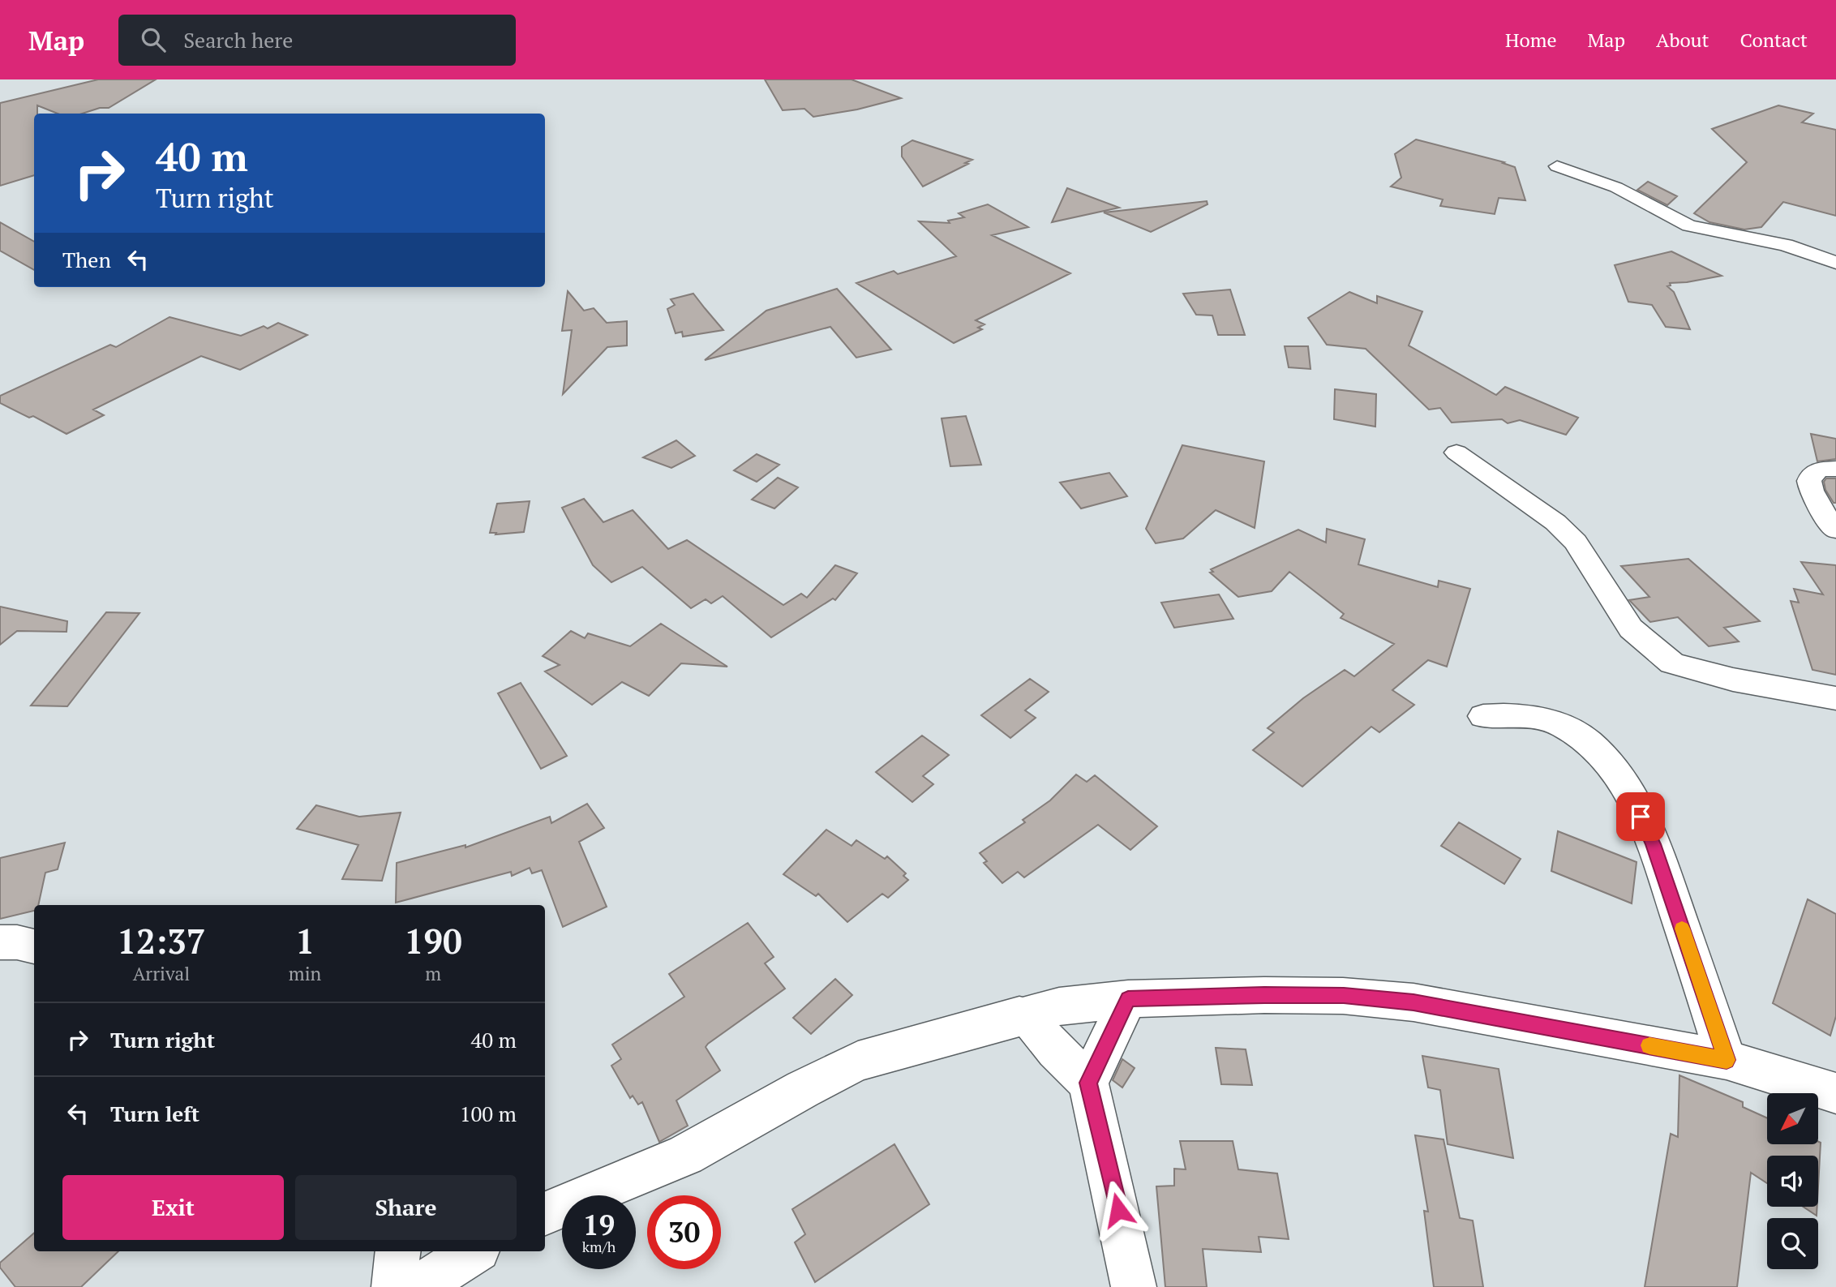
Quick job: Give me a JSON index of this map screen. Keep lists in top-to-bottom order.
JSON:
{
  "north": "bottom left",
  "page": {
    "header": "Map",
    "search": "Search here",
    "nav": [
      "Home",
      "Map",
      "About",
      "Contact"
    ],
    "turn": ["40 m", "Turn right"],
    "then": "Then",
    "eta": [
      "12:37",
      "Arrival",
      "1",
      "min",
      "190",
      "m"
    ],
    "list": [
      {
        "name": "Turn right",
        "value": "40 m"
      },
      {
        "name": "Turn left",
        "value": "100 m"
      }
    ],
    "buttons": ["Exit", "Share"],
    "speed": "19 km/h",
    "limit": "30"
  }
}
